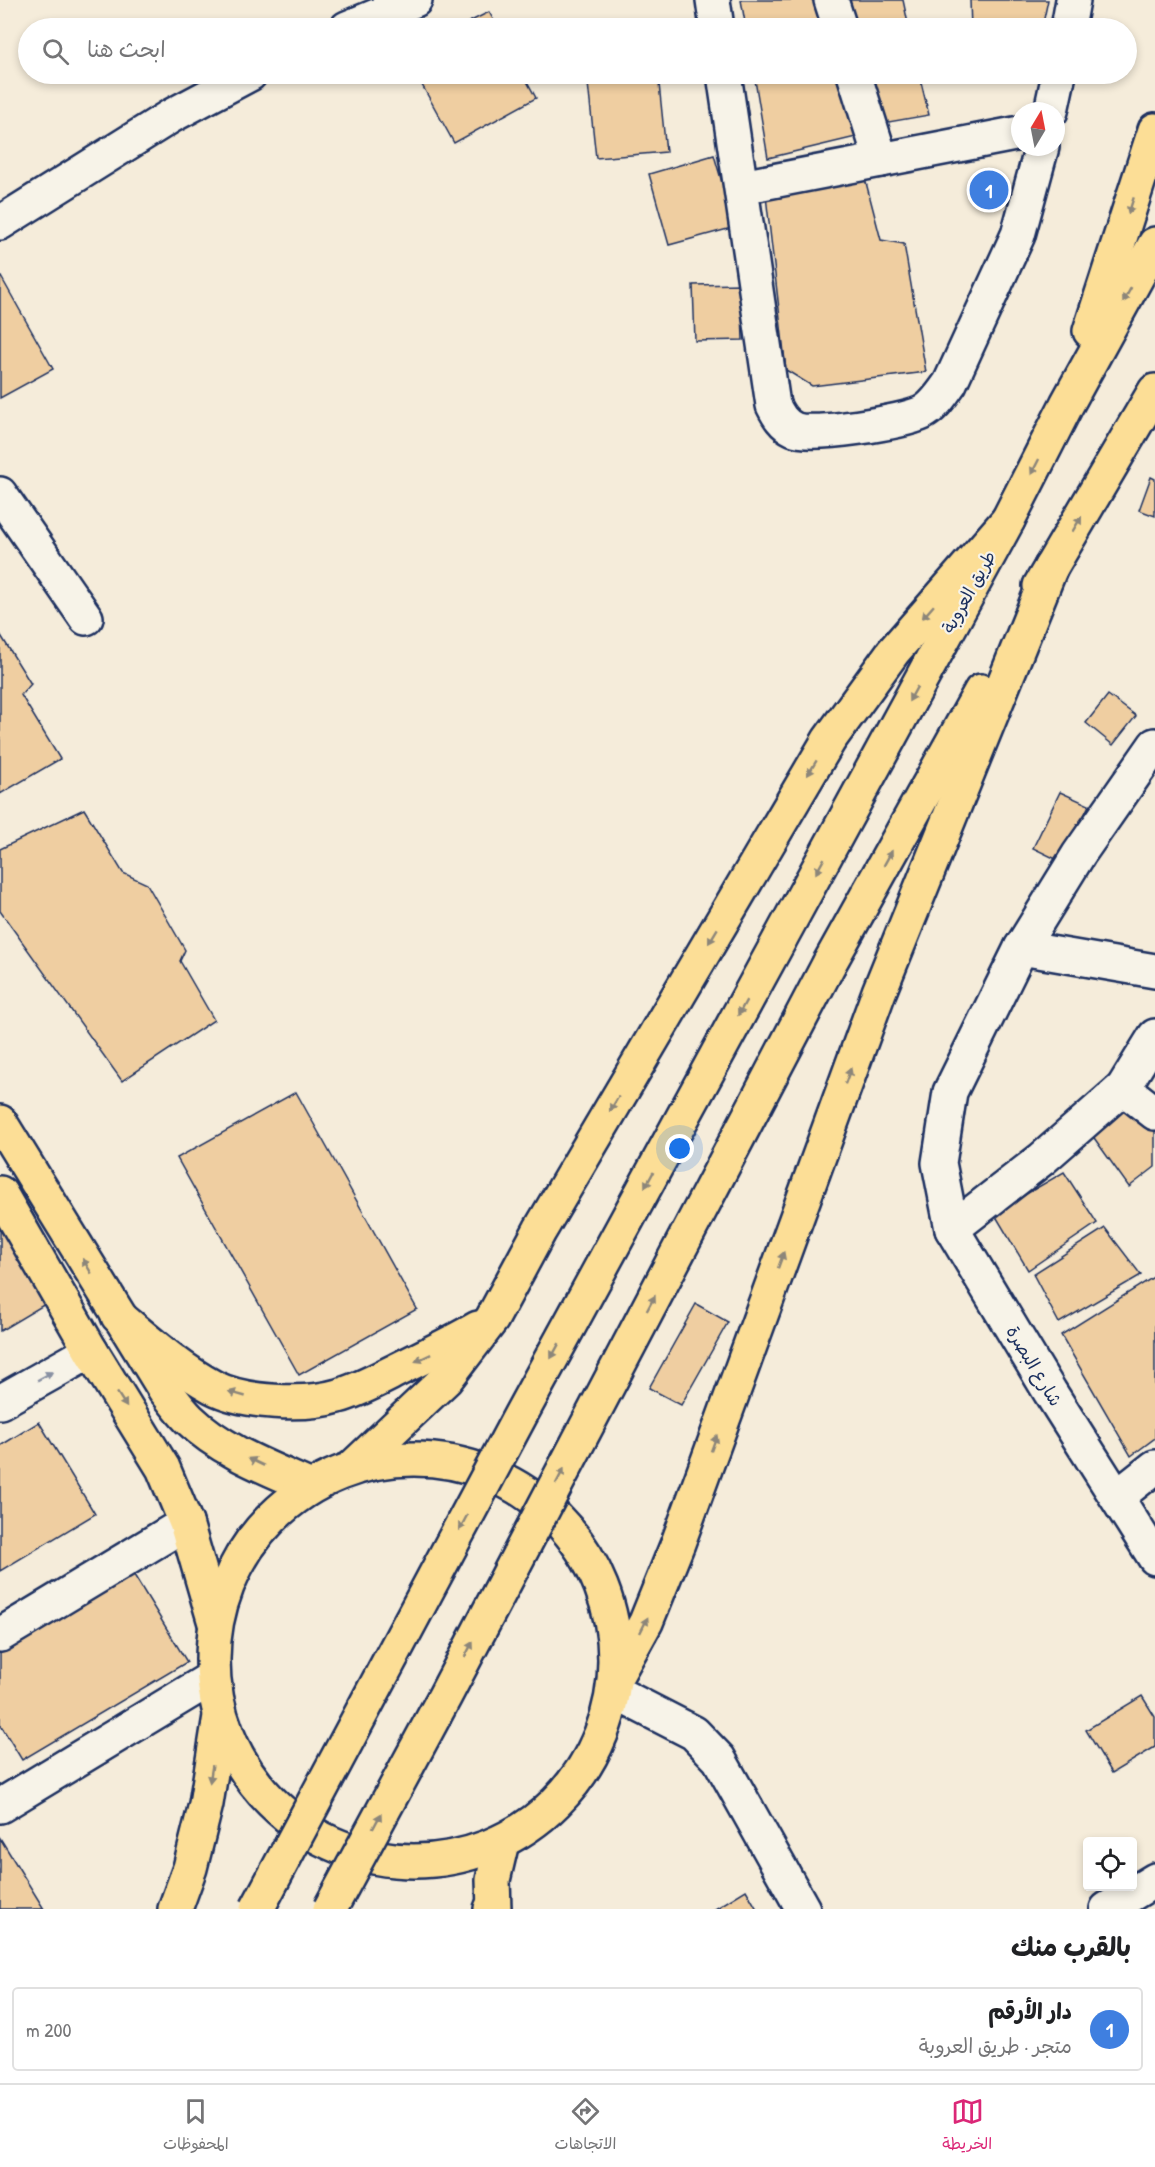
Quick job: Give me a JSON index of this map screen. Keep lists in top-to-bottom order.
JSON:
{
  "streets": {
    "main road": ["طريق العروبة"],
    "street": ["شارع البصرة"]
  },
  "north": "top",
  "page": {
    "search": "ابحث هنا",
    "pins": "1",
    "heading": "بالقرب منك",
    "list": [
      {
        "mark": "1",
        "name": "دار الأرقم",
        "note": "متجر · طريق العروبة",
        "value": "200 m"
      }
    ],
    "nav": ["الخريطة", "الاتجاهات", "المحفوظات"]
  }
}
